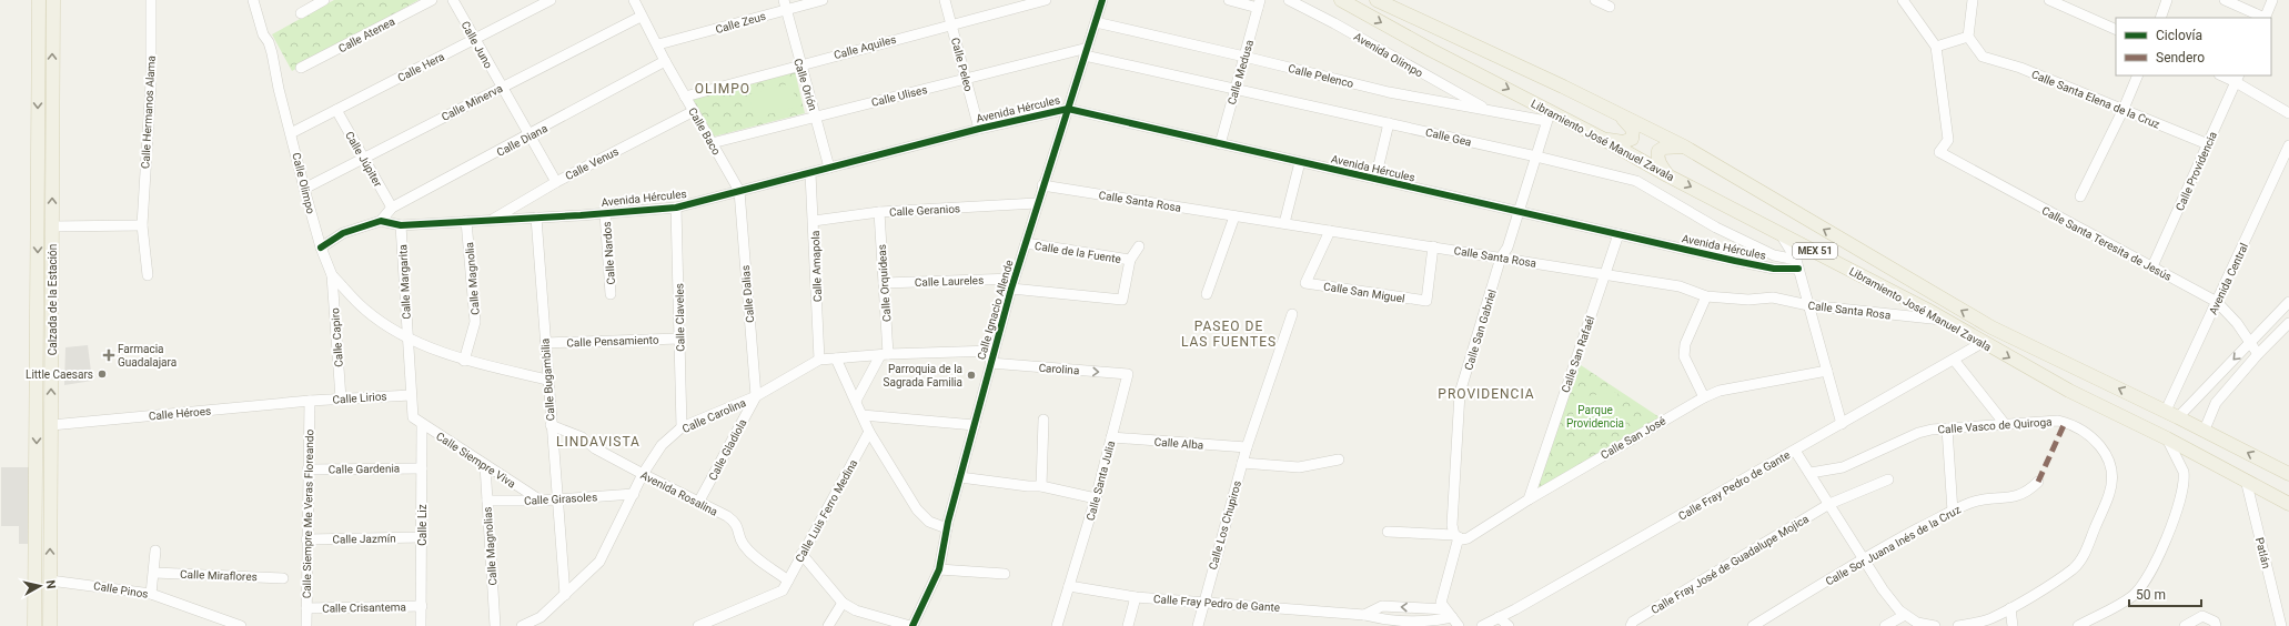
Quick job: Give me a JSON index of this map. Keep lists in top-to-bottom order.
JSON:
{
  "streets": {
    "main road": ["Libramiento José Manuel Zavala", "MEX 51", "Calzada de la Estación"],
    "street": [
      "Calle Zeus",
      "Calle Atenea",
      "Calle Juno",
      "Calle Aquiles",
      "Avenida Olimpo",
      "Calle Peleo",
      "Calle Hera",
      "Calle Medusa",
      "Calle Pelenco",
      "Calle Orión",
      "Calle Ulises",
      "Calle Santa Elena de la Cruz",
      "Calle Minerva",
      "Avenida Hércules",
      "Calle Hermanos Alama",
      "Calle Baco",
      "Calle Gea",
      "Calle Diana",
      "Calle Júpiter",
      "Calle Venus",
      "Calle Providencia",
      "Calle Olimpo",
      "Calle Santa Rosa",
      "Calle Geranios",
      "Calle Santa Teresita de Jesús",
      "Calle de la Fuente",
      "Calle Nardos",
      "Calle Amapola",
      "Calle Magnolia",
      "Avenida Central",
      "Calle Laureles",
      "Calle Margarita",
      "Calle Orquídeas",
      "Calle San Miguel",
      "Calle Dalias",
      "Calle Ignacio Allende",
      "Calle Claveles",
      "Calle San Gabriel",
      "Calle Capiro",
      "Calle Pensamiento",
      "Calle San Rafaél",
      "Carolina",
      "Calle Bugambilia",
      "Calle Lirios",
      "Calle Héroes",
      "Calle Carolina",
      "Calle Vasco de Quiroga",
      "Calle San José",
      "Calle Alba",
      "Calle Gladiola",
      "Calle Siempre Viva",
      "Calle Gardenia",
      "Calle Santa Julia",
      "Calle Fray Pedro de Gante",
      "Avenida Rosalina",
      "Calle Girasoles",
      "Calle Luis Ferro Medina",
      "Calle Siempre Me Veras Floreando",
      "Calle Liz",
      "Calle Los Chupiros",
      "Calle Jazmín",
      "Calle Sor Juana Inés de la Cruz",
      "Calle Magnolias",
      "Patlán",
      "Calle Fray José de Guadalupe Mojica",
      "Calle Miraflores",
      "Calle Pinos",
      "Calle Crisantema"
    ]
  },
  "crossings": [
    ["Calle Zeus", "Calle Orión"],
    ["Calle Zeus", "Calle Baco"],
    ["Calle Juno", "Calle Hera"],
    ["Calle Juno", "Calle Minerva"],
    ["Calle Juno", "Calle Diana"],
    ["Calle Juno", "Calle Venus"],
    ["Calle Aquiles", "Calle Peleo"],
    ["Calle Aquiles", "Calle Orión"],
    ["Calle Aquiles", "Calle Baco"],
    ["Avenida Olimpo", "Calle Pelenco"],
    ["Calle Peleo", "Calle Ulises"],
    ["Calle Peleo", "Avenida Hércules"],
    ["Calle Hera", "Calle Júpiter"],
    ["Calle Hera", "Calle Olimpo"],
    ["Calle Medusa", "Calle Pelenco"],
    ["Calle Medusa", "Avenida Hércules"],
    ["Calle Medusa", "Calle Gea"],
    ["Calle Pelenco", "Libramiento José Manuel Zavala"],
    ["Calle Pelenco", "Calle Ignacio Allende"],
    ["Calle Pelenco", "Calle San Gabriel"],
    ["Calle Orión", "Calle Ulises"],
    ["Calle Orión", "Avenida Hércules"],
    ["Calle Ulises", "Calle Baco"],
    ["Calle Ulises", "Calle Gea"],
    ["Calle Ulises", "Calle Ignacio Allende"],
    ["Calle Santa Elena de la Cruz", "Calle Providencia"],
    ["Calle Minerva", "Calle Baco"],
    ["Calle Minerva", "Calle Júpiter"],
    ["Calle Minerva", "Calle Olimpo"],
    ["Avenida Hércules", "Calle Baco"],
    ["Avenida Hércules", "Calle Gea"],
    ["Avenida Hércules", "Calle Diana"],
    ["Avenida Hércules", "Calle Venus"],
    ["Avenida Hércules", "Calle Nardos"],
    ["Avenida Hércules", "Calle Amapola"],
    ["Avenida Hércules", "Calle Magnolia"],
    ["Avenida Hércules", "Calle Margarita"],
    ["Avenida Hércules", "Calle Dalias"],
    ["Avenida Hércules", "Calle Ignacio Allende"],
    ["Avenida Hércules", "Calle Claveles"],
    ["Avenida Hércules", "Calle San Gabriel"],
    ["Avenida Hércules", "Calle San Rafaél"],
    ["Avenida Hércules", "Calle Bugambilia"],
    ["Calle Baco", "Calle Diana"],
    ["Calle Baco", "Calle Venus"],
    ["Calle Baco", "Calle Dalias"],
    ["Calle Gea", "Calle Ignacio Allende"],
    ["Calle Gea", "Calle San Gabriel"],
    ["Calle Diana", "Calle Júpiter"],
    ["Libramiento José Manuel Zavala", "Calle Santa Rosa"],
    ["Libramiento José Manuel Zavala", "Avenida Central"],
    ["Libramiento José Manuel Zavala", "Calle San Gabriel"],
    ["Libramiento José Manuel Zavala", "Calle Fray Pedro de Gante"],
    ["Libramiento José Manuel Zavala", "Patlán"],
    ["Calle Providencia", "Calle Santa Teresita de Jesús"],
    ["Calle Olimpo", "Calle Capiro"],
    ["Calle Santa Rosa", "Calle San Miguel"],
    ["Calle Santa Rosa", "Calle Ignacio Allende"],
    ["Calle Santa Rosa", "Calle San Gabriel"],
    ["Calle Santa Rosa", "Calle San Rafaél"],
    ["Calle Geranios", "Calle Amapola"],
    ["Calle Geranios", "Calle Orquídeas"],
    ["Calle Geranios", "Calle Ignacio Allende"],
    ["Calle Santa Teresita de Jesús", "Avenida Central"],
    ["Calle de la Fuente", "Calle Ignacio Allende"],
    ["Calle Amapola", "Calle Carolina"],
    ["Calle Laureles", "Calle Orquídeas"],
    ["Calle Laureles", "Calle Ignacio Allende"],
    ["Calle Orquídeas", "Calle Carolina"],
    ["Calle Dalias", "Calle Carolina"],
    ["Calle Dalias", "Calle Gladiola"],
    ["Calzada de la Estación", "Calle Héroes"],
    ["Calzada de la Estación", "Calle Pinos"],
    ["Calle Ignacio Allende", "Carolina"],
    ["Calle Ignacio Allende", "Calle Carolina"],
    ["Calle Claveles", "Calle Pensamiento"],
    ["Calle Claveles", "Calle Carolina"],
    ["Calle San Gabriel", "Calle San José"],
    ["Calle San Gabriel", "Calle Fray Pedro de Gante"],
    ["Calle Capiro", "Calle Lirios"],
    ["Calle Pensamiento", "Calle Bugambilia"],
    ["Calle San Rafaél", "Calle San José"],
    ["Carolina", "Calle Santa Julia"],
    ["Calle Bugambilia", "Calle Carolina"],
    ["Calle Bugambilia", "Avenida Rosalina"],
    ["Calle Bugambilia", "Calle Girasoles"],
    ["Calle Lirios", "Calle Héroes"],
    ["Calle Lirios", "Calle Siempre Viva"],
    ["Calle Lirios", "Calle Siempre Me Veras Floreando"],
    ["Calle Héroes", "Calle Siempre Me Veras Floreando"],
    ["Calle Carolina", "Calle Gladiola"],
    ["Calle Carolina", "Avenida Rosalina"],
    ["Calle Carolina", "Calle Girasoles"],
    ["Calle Alba", "Calle Santa Julia"],
    ["Calle Alba", "Calle Los Chupiros"],
    ["Calle Gladiola", "Avenida Rosalina"],
    ["Calle Siempre Viva", "Calle Girasoles"],
    ["Calle Siempre Viva", "Calle Liz"],
    ["Calle Siempre Viva", "Calle Magnolias"],
    ["Calle Gardenia", "Calle Siempre Me Veras Floreando"],
    ["Calle Gardenia", "Calle Liz"],
    ["Calle Santa Julia", "Calle Fray Pedro de Gante"],
    ["Calle Fray Pedro de Gante", "Calle Los Chupiros"],
    ["Avenida Rosalina", "Calle Luis Ferro Medina"],
    ["Calle Girasoles", "Calle Magnolias"],
    ["Calle Siempre Me Veras Floreando", "Calle Jazmín"],
    ["Calle Siempre Me Veras Floreando", "Calle Crisantema"],
    ["Calle Liz", "Calle Jazmín"],
    ["Calle Liz", "Calle Crisantema"]
  ],
  "one_way": ["Carolina"],
  "districts": [
    "OLIMPO",
    "PASEO DE LAS FUENTES",
    "PROVIDENCIA",
    "LINDAVISTA"
  ],
  "parks": ["Parque Providencia"],
  "places": {
    "health": ["Farmacia Guadalajara"],
    "other": ["Little Caesars", "Parroquia de la Sagrada Familia"]
  },
  "legend": ["Ciclovía", "Sendero"],
  "scale_bar": "50 m",
  "north": "right"
}
